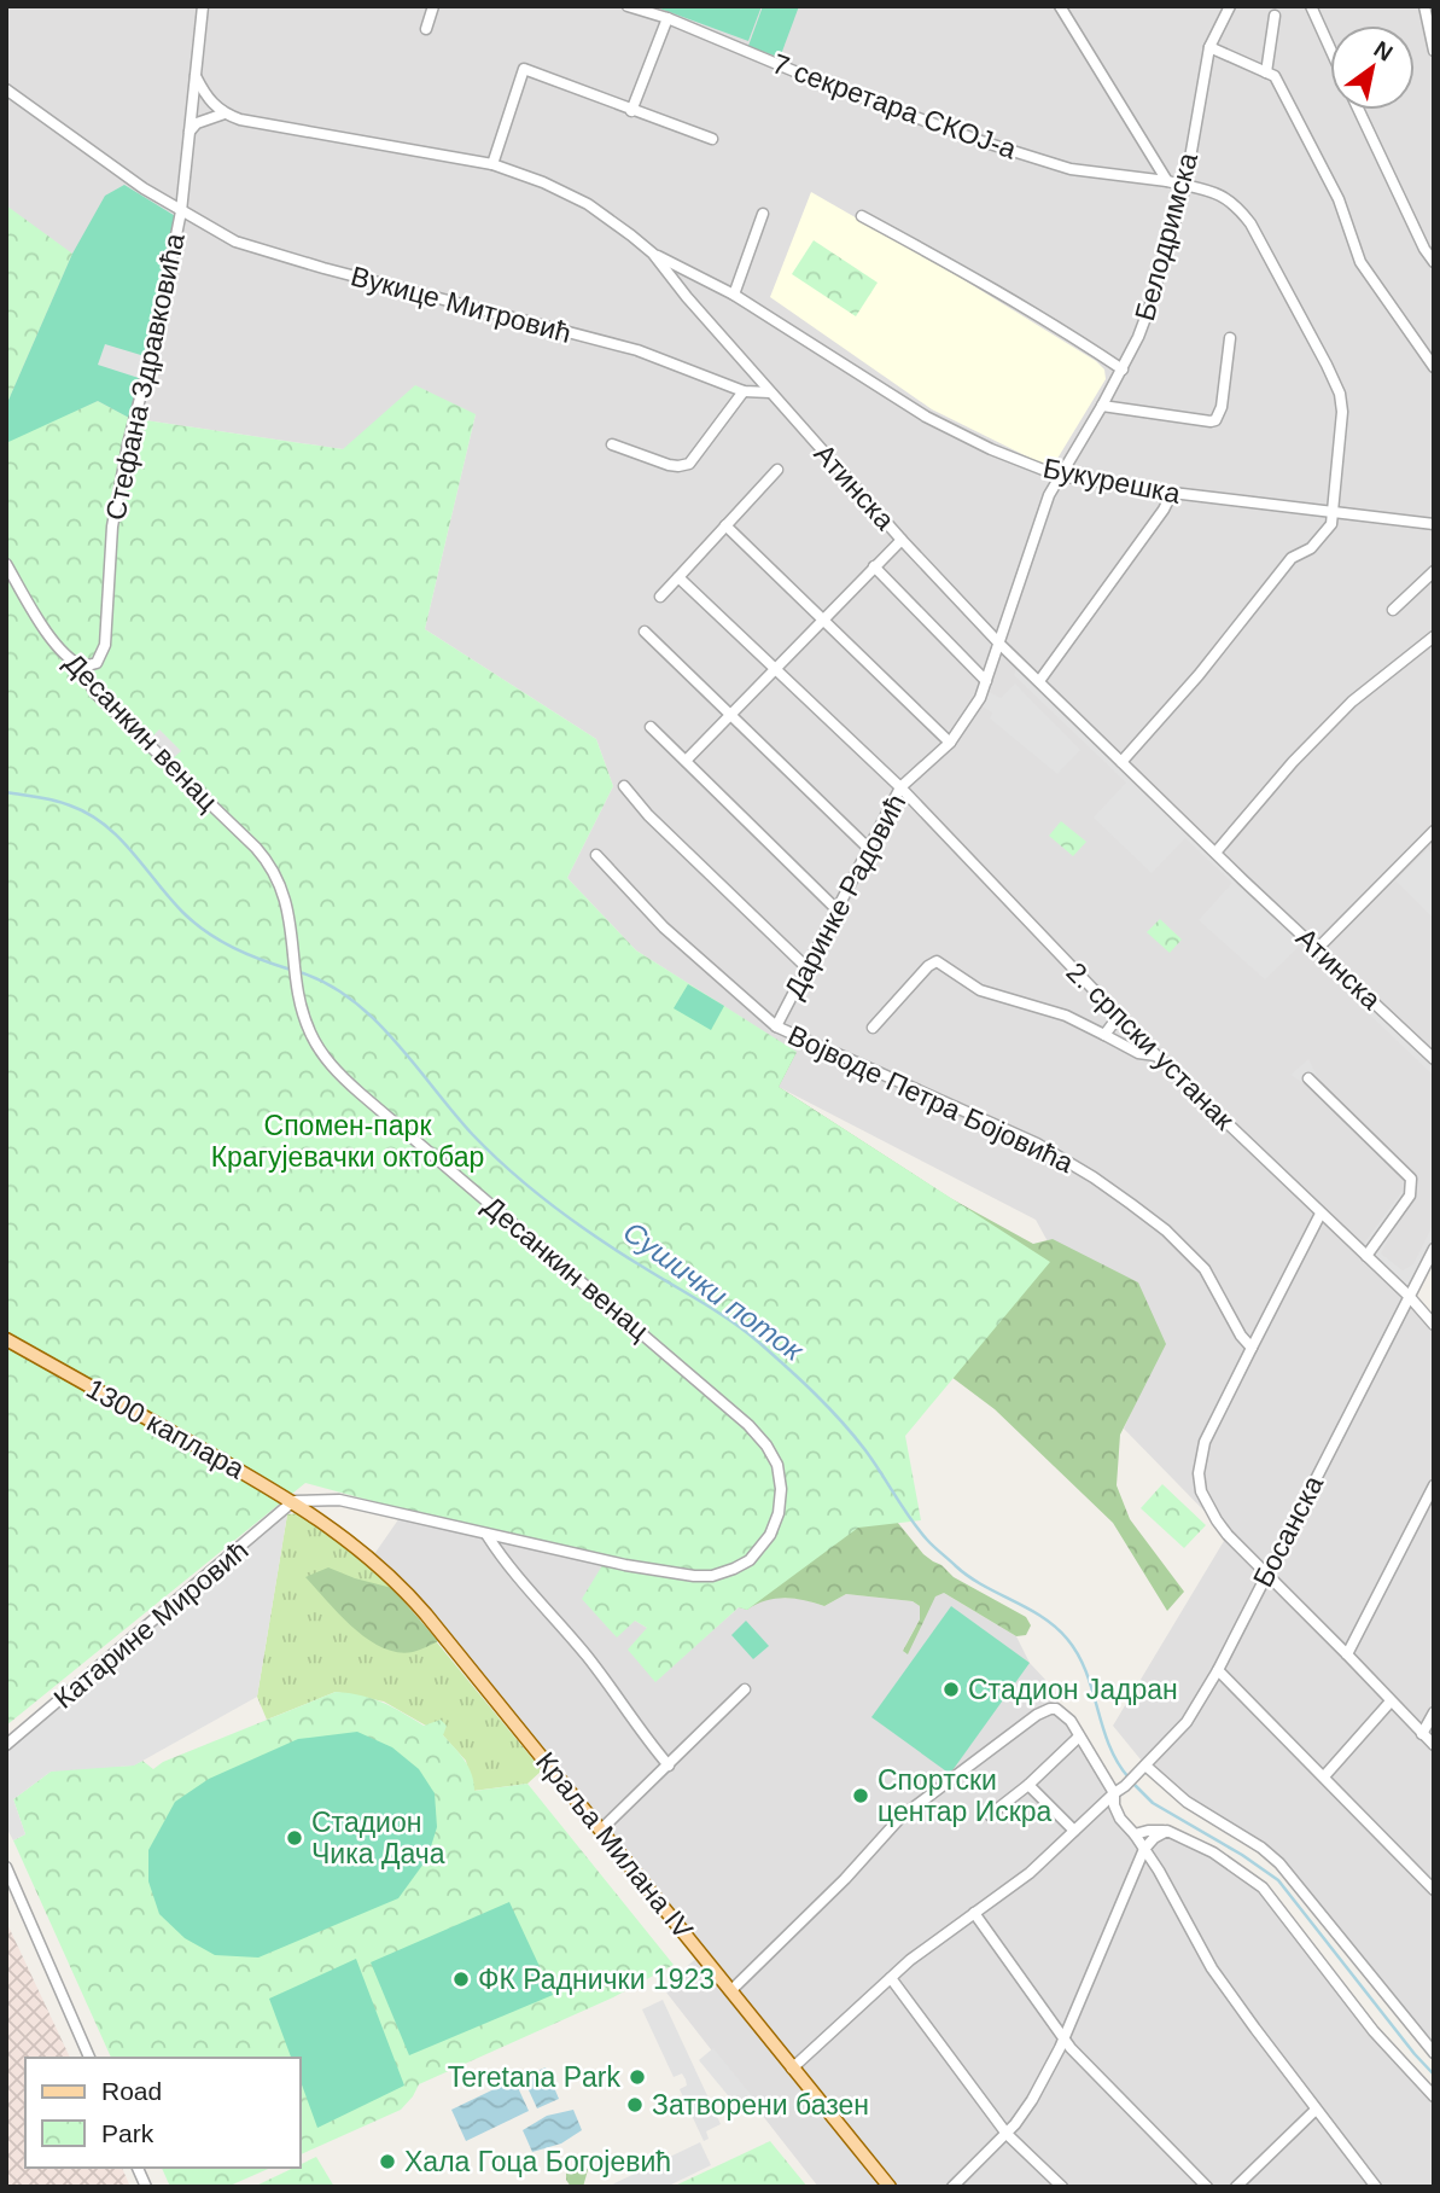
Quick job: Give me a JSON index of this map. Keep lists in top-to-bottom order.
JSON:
{
  "streets": {
    "main road": ["1300 каплара", "Краља Милана IV"],
    "street": [
      "7 секретара СКОЈ-а",
      "Белодримска",
      "Вукице Митровић",
      "Стефана Здравковића",
      "Букурешка",
      "Атинска",
      "Десанкин венац",
      "Даринке Радовић",
      "2. српски устанак",
      "Војводе Петра Бојовића",
      "Босанска",
      "Катарине Мировић"
    ]
  },
  "crossings": [
    ["7 секретара СКОЈ-а", "Белодримска"],
    ["7 секретара СКОЈ-а", "Букурешка"],
    ["Белодримска", "Букурешка"],
    ["Белодримска", "Атинска"],
    ["Белодримска", "Даринке Радовић"],
    ["Вукице Митровић", "Стефана Здравковића"],
    ["Вукице Митровић", "Атинска"],
    ["Стефана Здравковића", "Десанкин венац"],
    ["Букурешка", "Атинска"],
    ["Атинска", "Даринке Радовић"],
    ["Десанкин венац", "1300 каплара"],
    ["Десанкин венац", "Катарине Мировић"],
    ["Даринке Радовић", "2. српски устанак"],
    ["Даринке Радовић", "Војводе Петра Бојовића"],
    ["2. српски устанак", "Босанска"],
    ["1300 каплара", "Катарине Мировић"],
    ["1300 каплара", "Краља Милана IV"],
    ["Босанска", "Краља Милана IV"]
  ],
  "water": ["Сушички поток"],
  "parks": ["Спомен-парк Крагујевачки октобар"],
  "places": [
    "Стадион Јадран",
    "Спортски центар Искра",
    "Стадион Чика Дача",
    "ФК Раднички 1923",
    "Teretana Park",
    "Затворени базен",
    "Хала Гоца Богојевић"
  ],
  "legend": ["Road", "Park"],
  "north": "top right"
}
